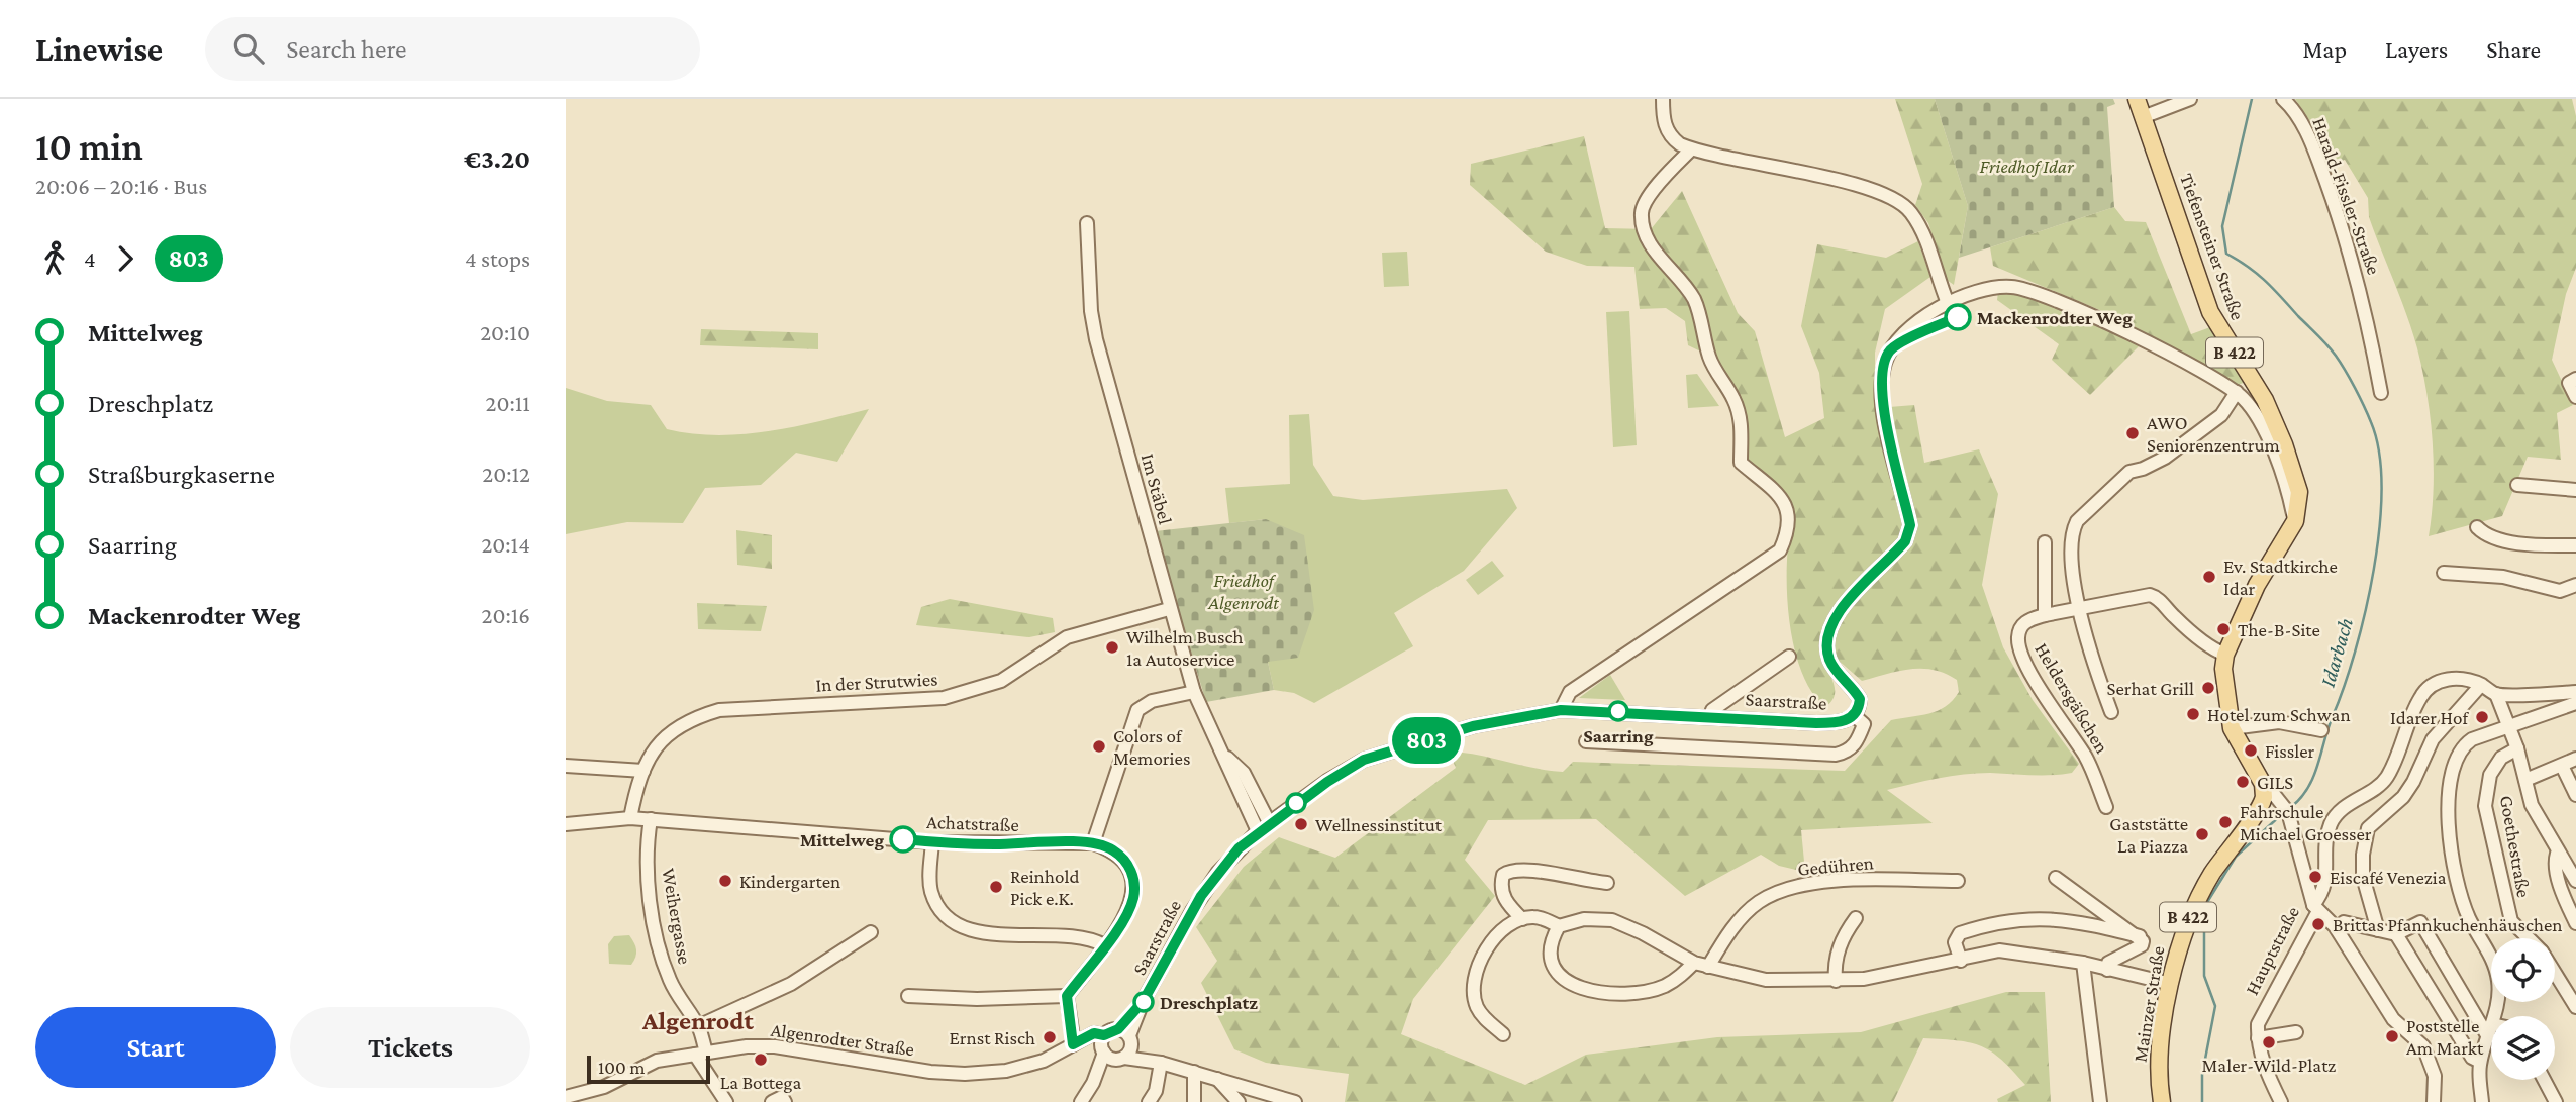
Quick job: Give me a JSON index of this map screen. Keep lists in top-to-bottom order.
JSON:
{
  "streets": {
    "main road": ["Tiefensteiner Straße", "B 422", "Mainzer Straße"],
    "street": [
      "Harald-Fissler-Straße",
      "Im Stäbel",
      "In der Strutwies",
      "Heldersgäßchen",
      "Saarstraße",
      "Achatstraße",
      "Goethestraße",
      "Gedühren",
      "Weihergasse",
      "Hauptstraße",
      "Algenrodter Straße"
    ]
  },
  "crossings": [
    ["Tiefensteiner Straße", "B 422"],
    ["Tiefensteiner Straße", "Saarstraße"],
    ["B 422", "Heldersgäßchen"],
    ["B 422", "Saarstraße"],
    ["B 422", "Hauptstraße"],
    ["B 422", "Mainzer Straße"],
    ["Im Stäbel", "In der Strutwies"],
    ["Im Stäbel", "Saarstraße"],
    ["In der Strutwies", "Achatstraße"],
    ["Saarstraße", "Algenrodter Straße"],
    ["Achatstraße", "Weihergasse"],
    ["Weihergasse", "Algenrodter Straße"],
    ["Hauptstraße", "Mainzer Straße"]
  ],
  "districts": ["Algenrodt"],
  "water": ["Idarbach"],
  "parks": ["Friedhof Idar", "Friedhof Algenrodt"],
  "places": [
    "Mackenrodter Weg",
    "AWO Seniorenzentrum",
    "Ev. Stadtkirche Idar",
    "The-B-Site",
    "Wilhelm Busch 1a Autoservice",
    "Serhat Grill",
    "Saarring",
    "Hotel zum Schwan",
    "Idarer Hof",
    "Colors of Memories",
    "Fissler",
    "GILS",
    "Fahrschule Michael Groesser",
    "Wellnessinstitut",
    "Gaststätte La Piazza",
    "Mittelweg",
    "Eiscafé Venezia",
    "Kindergarten",
    "Reinhold Pick e.K.",
    "Brittas Pfannkuchenhäuschen",
    "Dreschplatz",
    "Poststelle Am Markt",
    "Ernst Risch",
    "Maler-Wild-Platz",
    "La Bottega"
  ],
  "lines": ["bus line 803"],
  "scale_bar": "100 m",
  "page": {
    "header": "Linewise",
    "search": "Search here",
    "nav": ["Map", "Layers", "Share"],
    "heading": ["10 min", "20:06 – 20:16 · Bus", "€3.20"],
    "on_map": "803",
    "legs": ["4", "803", "4 stops"],
    "list": [
      {
        "name": "Mittelweg",
        "value": "20:10"
      },
      {
        "name": "Dreschplatz",
        "value": "20:11"
      },
      {
        "name": "Straßburgkaserne",
        "value": "20:12"
      },
      {
        "name": "Saarring",
        "value": "20:14"
      },
      {
        "name": "Mackenrodter Weg",
        "value": "20:16"
      }
    ],
    "buttons": ["Start", "Tickets"],
    "scale": "100 m"
  }
}
